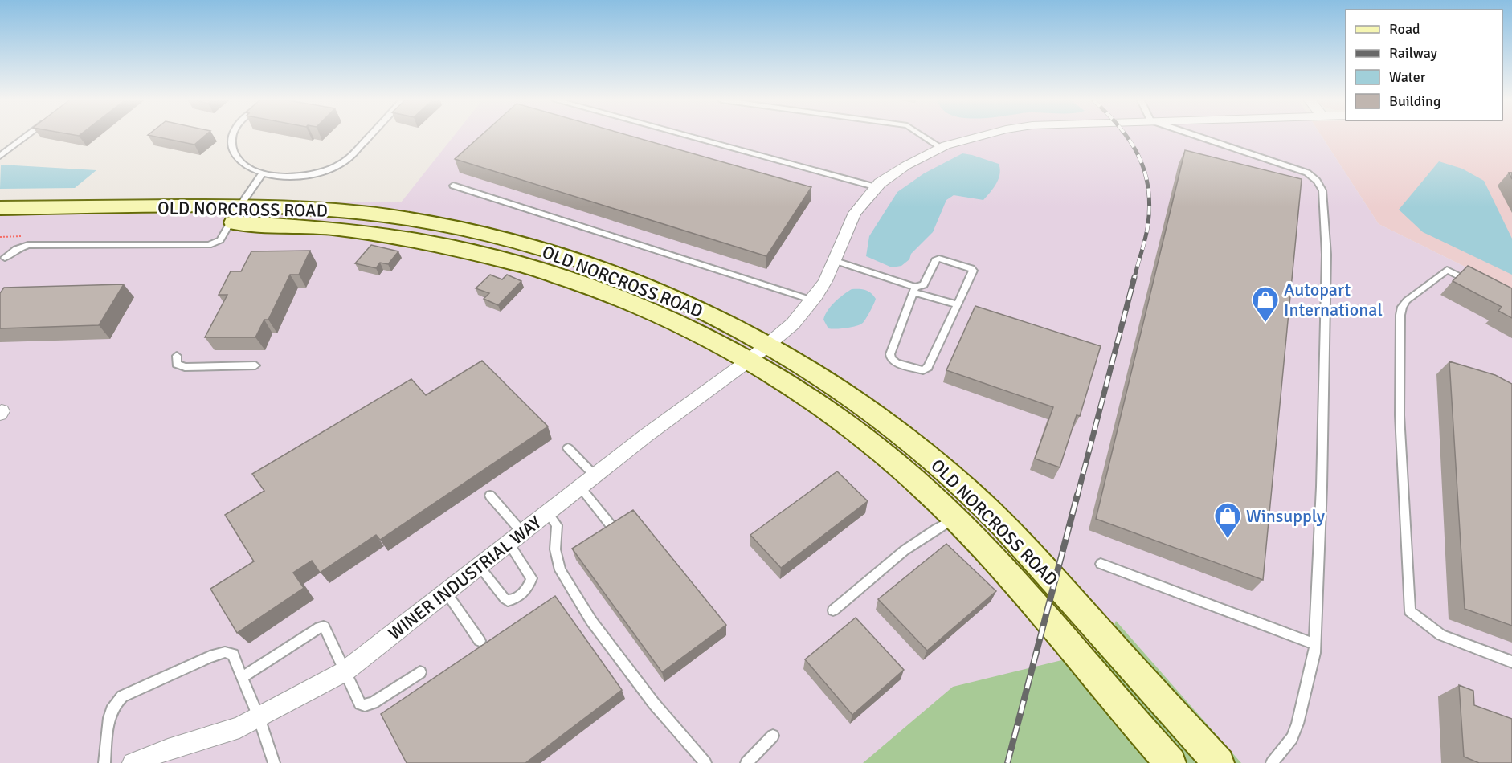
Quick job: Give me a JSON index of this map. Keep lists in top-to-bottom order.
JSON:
{
  "streets": {
    "main road": ["OLD NORCROSS ROAD"],
    "street": ["WINER INDUSTRIAL WAY"]
  },
  "crossings": [
    ["OLD NORCROSS ROAD", "WINER INDUSTRIAL WAY"]
  ],
  "places": {
    "shop": ["Autopart International", "Winsupply"]
  },
  "legend": [
    "Road",
    "Railway",
    "Water",
    "Building"
  ]
}
